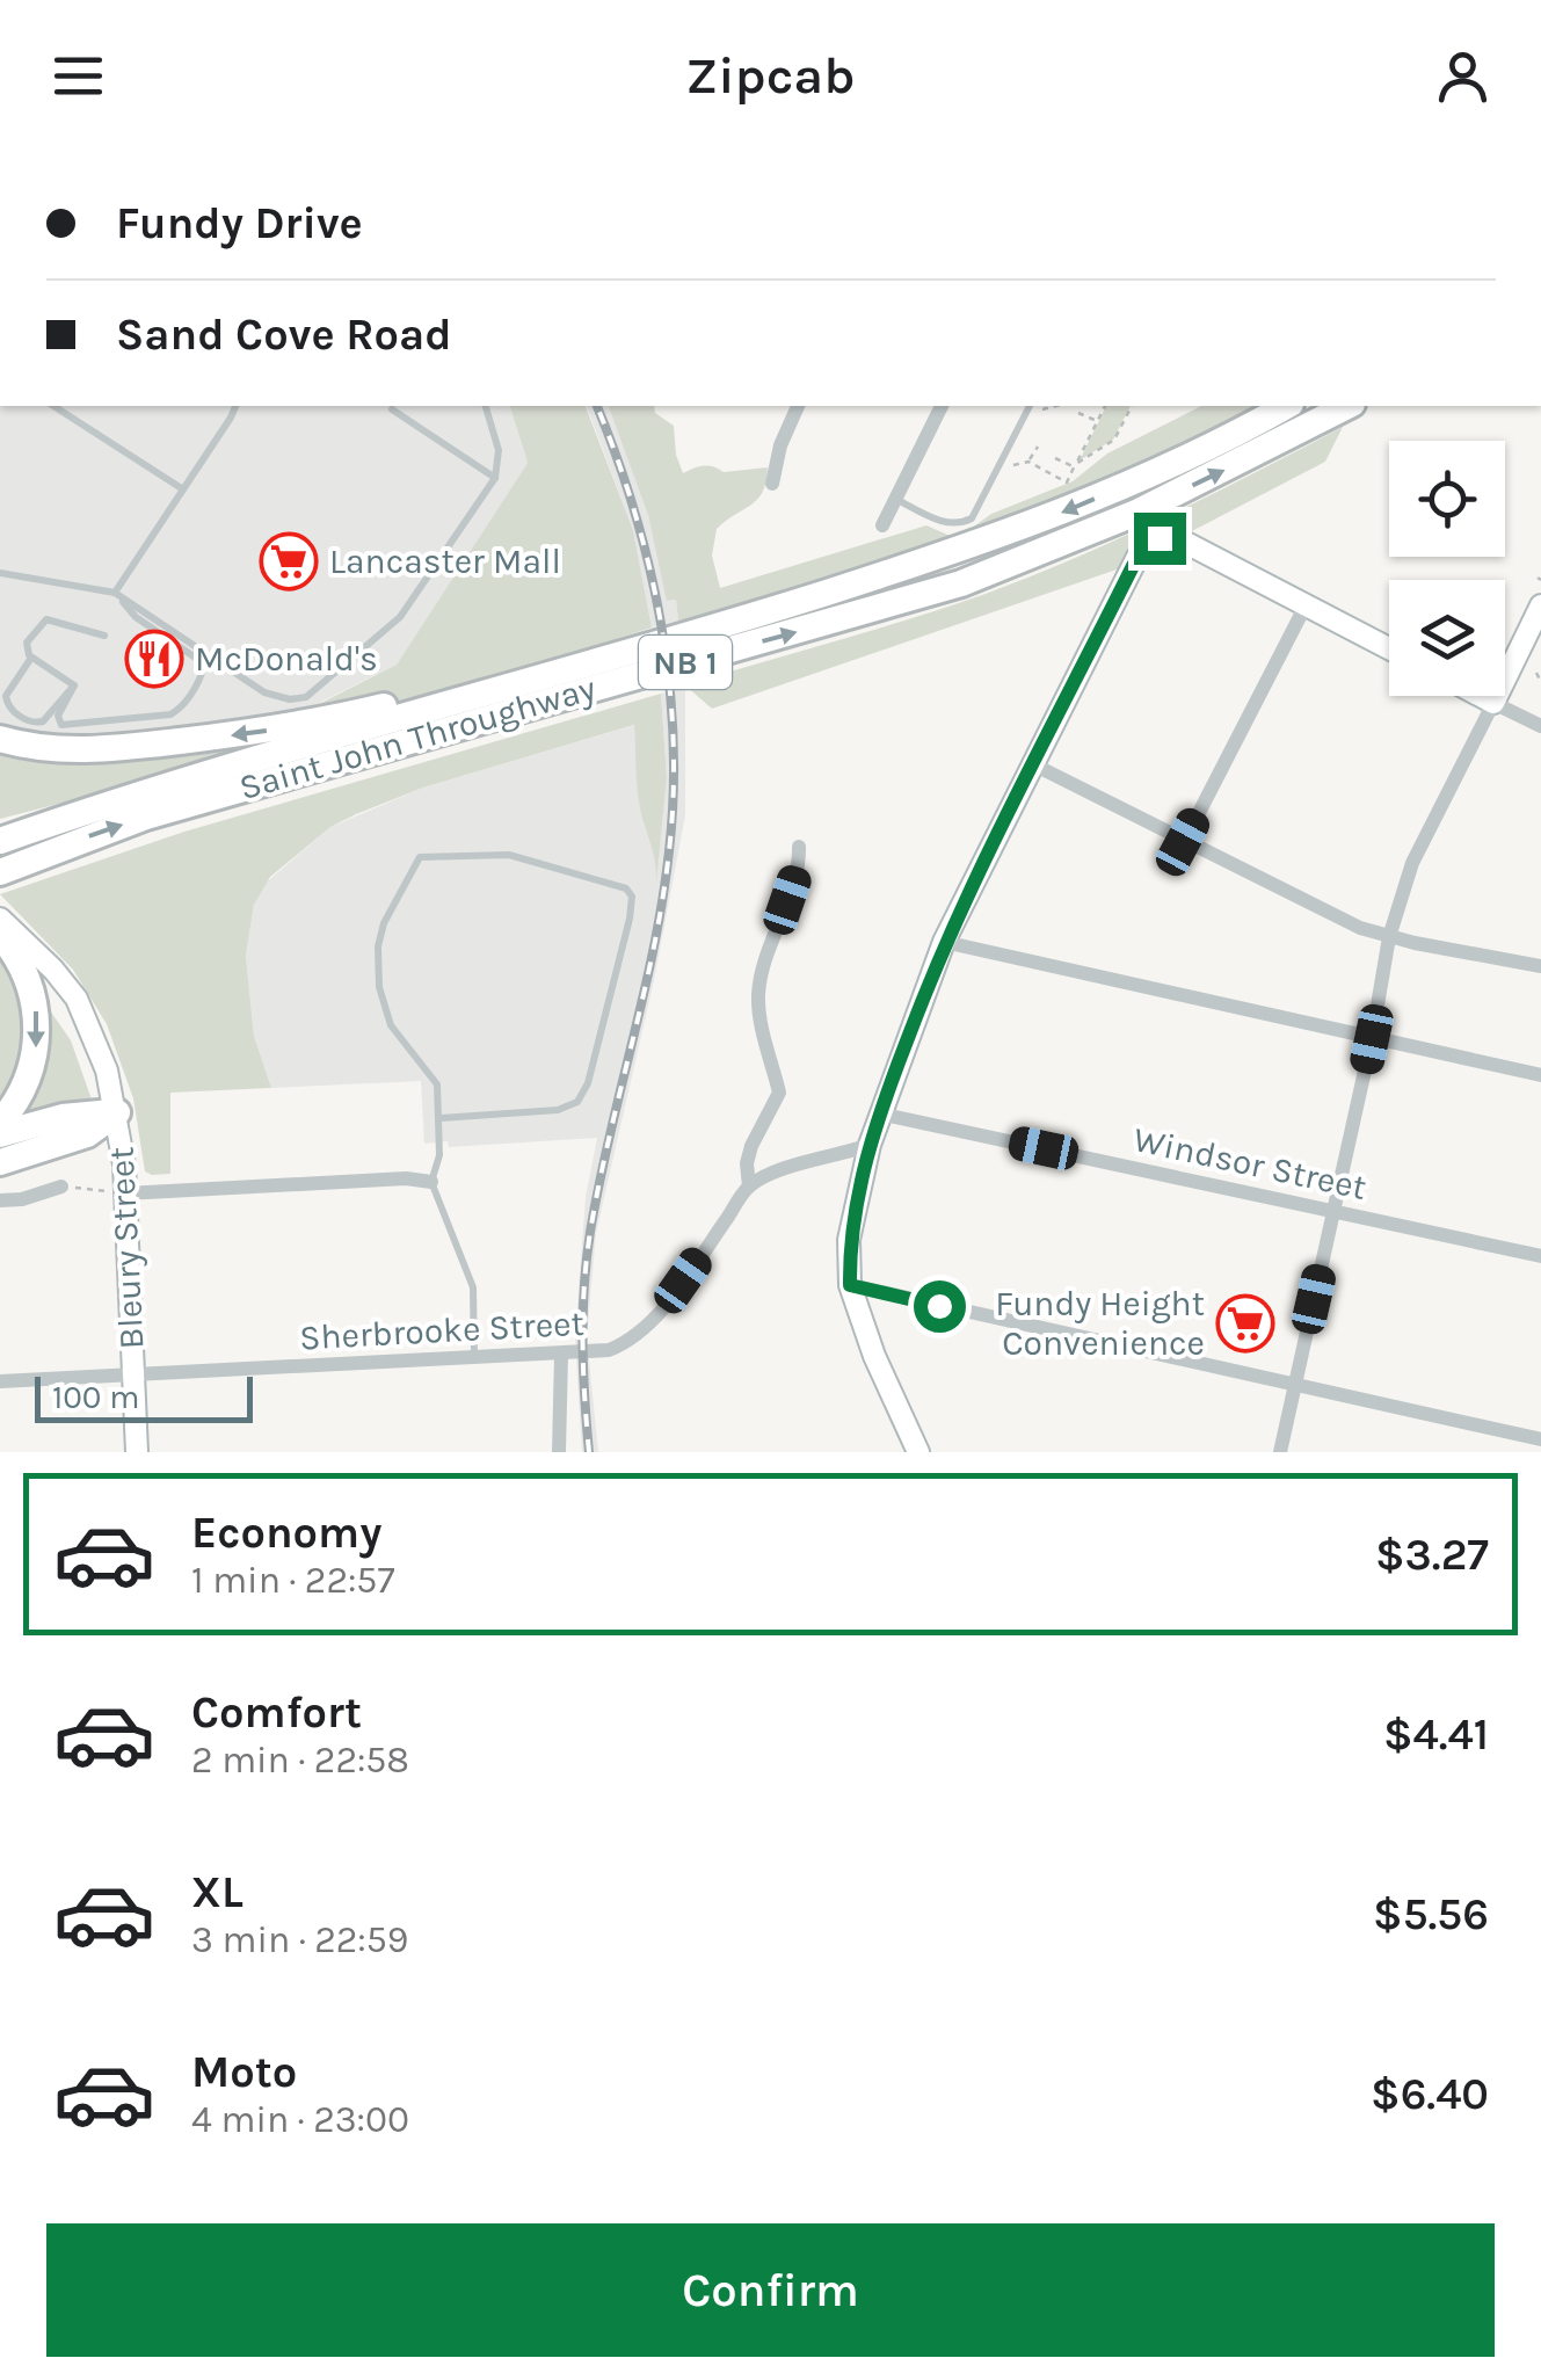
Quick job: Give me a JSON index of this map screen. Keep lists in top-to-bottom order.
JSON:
{
  "streets": {
    "highway": ["NB 1", "Saint John Throughway"],
    "street": ["Windsor Street", "Bleury Street", "Sherbrooke Street"]
  },
  "crossings": [
    ["Bleury Street", "Sherbrooke Street"]
  ],
  "places": {
    "supermarket": ["Lancaster Mall", "Fundy Height Convenience"],
    "restaurant": ["McDonald's"]
  },
  "scale_bar": "100 m",
  "page": {
    "header": "Zipcab",
    "banner": ["Fundy Drive", "Sand Cove Road"],
    "scale": "100 m",
    "list": [
      {
        "name": "Economy",
        "note": "1 min · 22:57",
        "value": "$3.27"
      },
      {
        "name": "Comfort",
        "note": "2 min · 22:58",
        "value": "$4.41"
      },
      {
        "name": "XL",
        "note": "3 min · 22:59",
        "value": "$5.56"
      },
      {
        "name": "Moto",
        "note": "4 min · 23:00",
        "value": "$6.40"
      }
    ],
    "buttons": "Confirm"
  }
}
